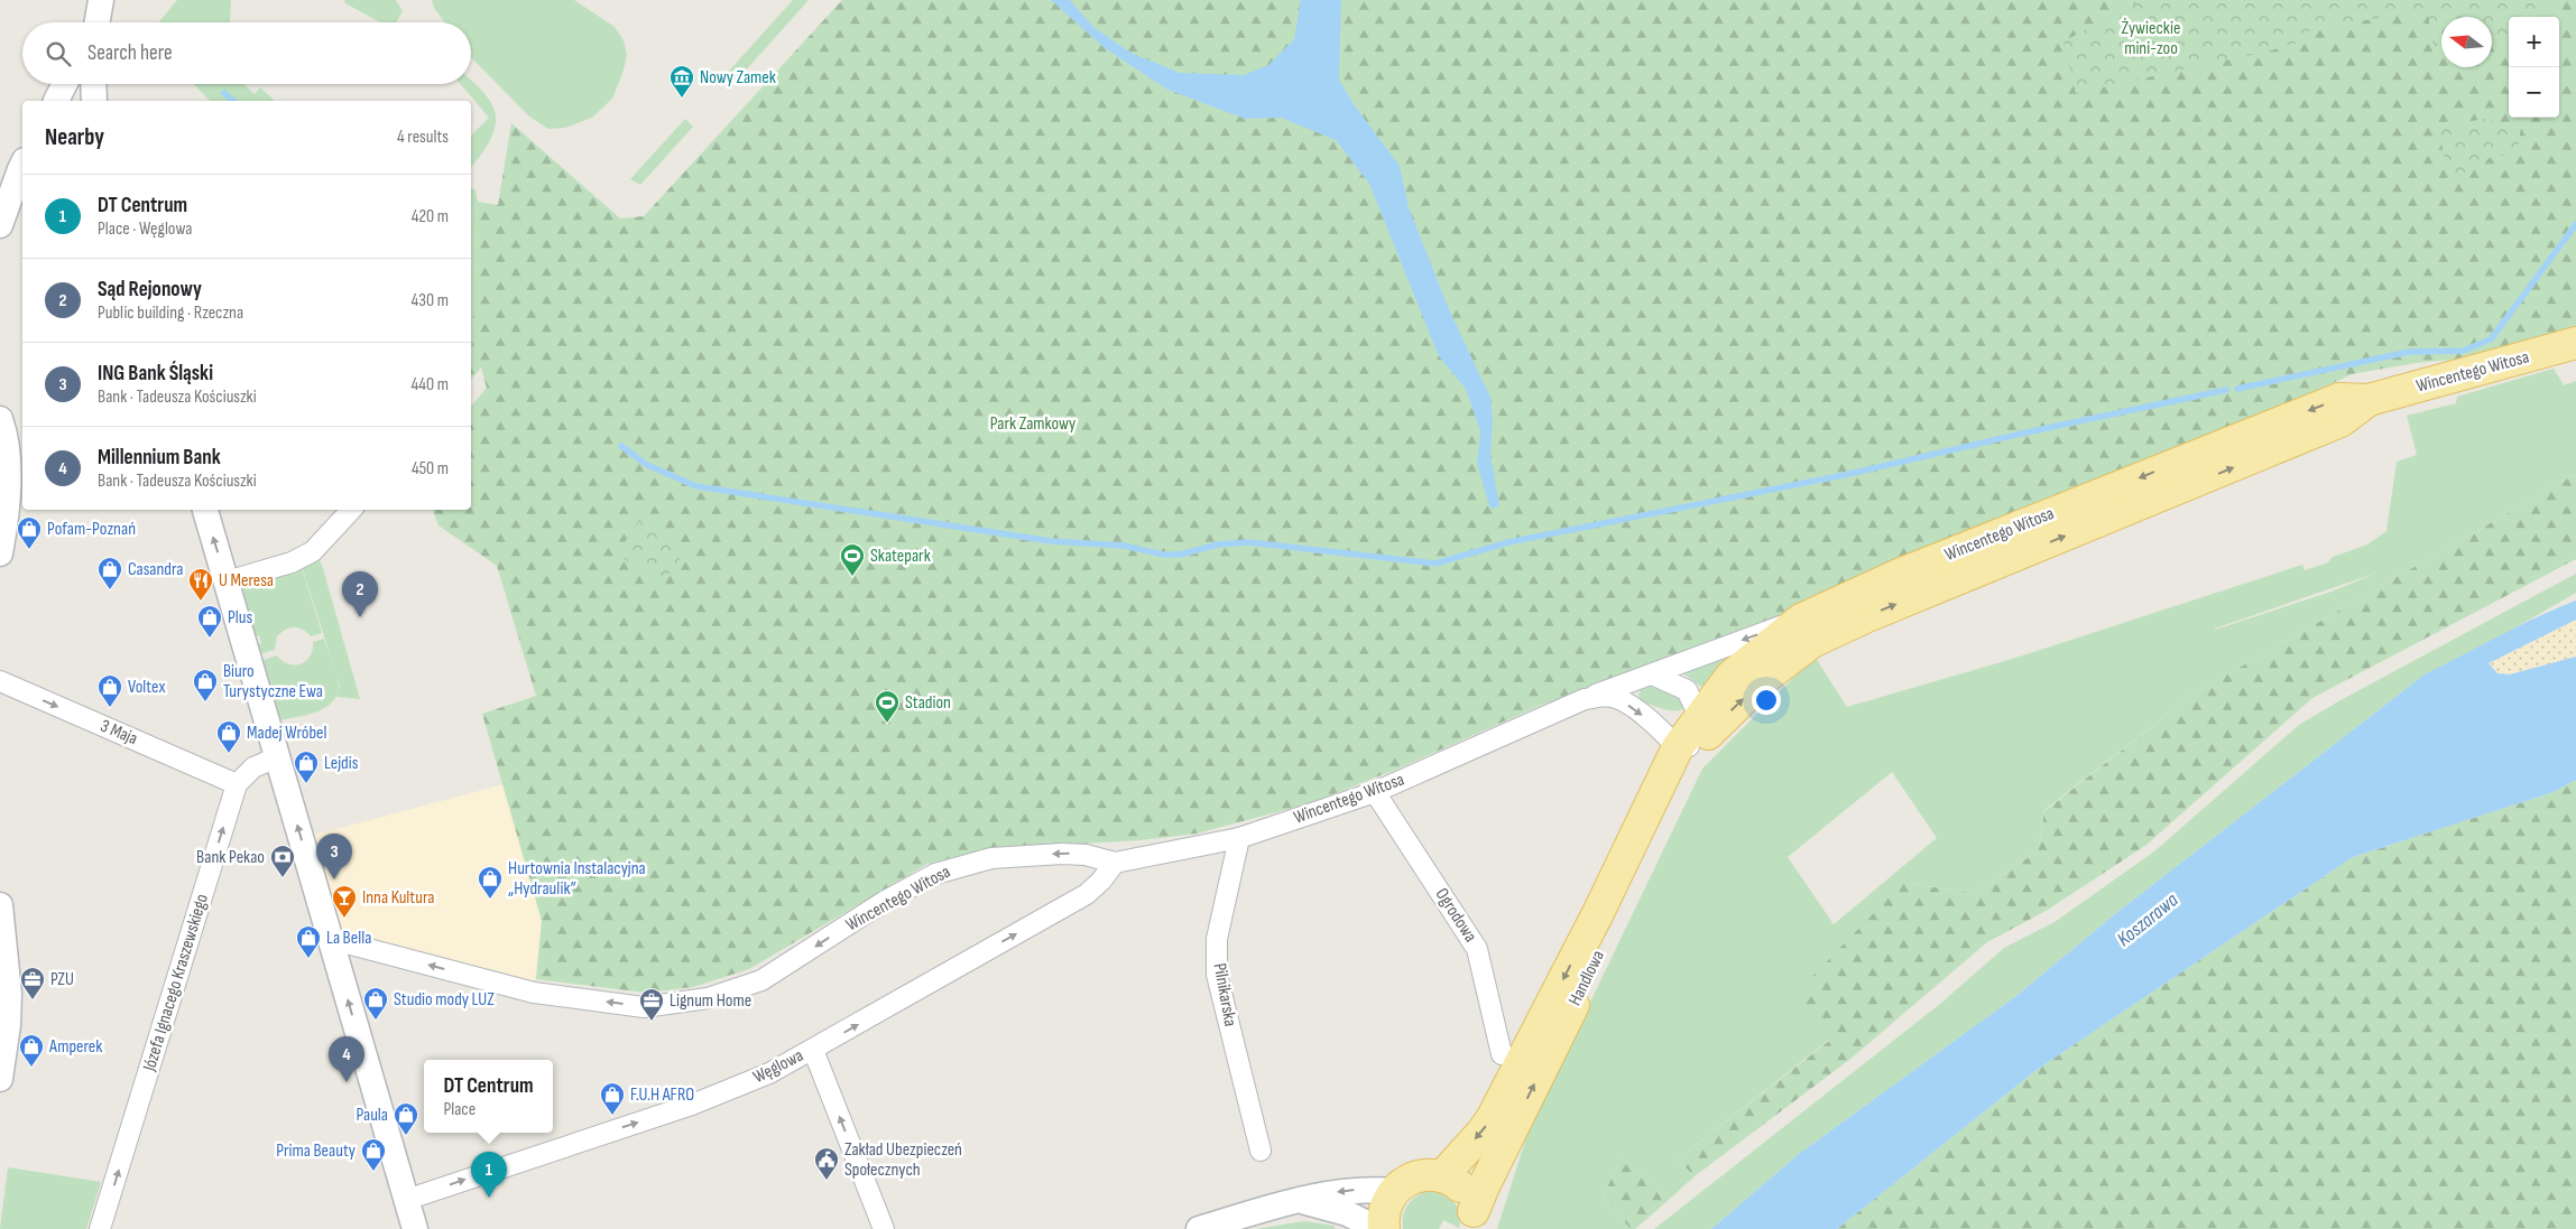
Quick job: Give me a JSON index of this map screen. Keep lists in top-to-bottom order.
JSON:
{
  "streets": {
    "main road": ["Wincentego Witosa", "Handlowa"],
    "street": [
      "3 Maja",
      "Ogrodowa",
      "Józefa Ignacego Kraszewskiego",
      "Pilnikarska",
      "Węglowa"
    ]
  },
  "crossings": [
    ["Wincentego Witosa", "Ogrodowa"],
    ["Wincentego Witosa", "Handlowa"],
    ["Wincentego Witosa", "Pilnikarska"],
    ["Wincentego Witosa", "Węglowa"],
    ["3 Maja", "Józefa Ignacego Kraszewskiego"]
  ],
  "one_way": ["3 Maja", "Józefa Ignacego Kraszewskiego", "Węglowa"],
  "water": ["Koszarawa"],
  "parks": ["Żywieckie mini-zoo", "Park Zamkowy"],
  "places": {
    "museum": ["Nowy Zamek"],
    "shop": [
      "Pofam-Poznań",
      "Casandra",
      "Plus",
      "Biuro Turystyczne Ewa",
      "Voltex",
      "Madej Wróbel",
      "Lejdis",
      "Hurtownia Instalacyjna „Hydraulik”",
      "La Bella",
      "Studio mody LUZ",
      "Amperek",
      "F.U.H AFRO",
      "Paula",
      "Prima Beauty"
    ],
    "sports": ["Skatepark", "Stadion"],
    "restaurant": ["U Meresa"],
    "bank": ["Bank Pekao"],
    "bar": ["Inna Kultura"],
    "office": ["PZU", "Lignum Home"],
    "public building": ["Zakład Ubezpieczeń Społecznych"]
  },
  "north": "left",
  "page": {
    "map_buttons": ["+", "−"],
    "search": "Search here",
    "heading": ["Nearby", "4 results"],
    "list": [
      {
        "mark": "1",
        "name": "DT Centrum",
        "note": "Place · Węglowa",
        "value": "420 m"
      },
      {
        "mark": "2",
        "name": "Sąd Rejonowy",
        "note": "Public building · Rzeczna",
        "value": "430 m"
      },
      {
        "mark": "3",
        "name": "ING Bank Śląski",
        "note": "Bank · Tadeusza Kościuszki",
        "value": "440 m"
      },
      {
        "mark": "4",
        "name": "Millennium Bank",
        "note": "Bank · Tadeusza Kościuszki",
        "value": "450 m"
      }
    ],
    "pins": [
      "2",
      "3",
      "4",
      "1"
    ],
    "popup": ["DT Centrum", "Place"]
  }
}
